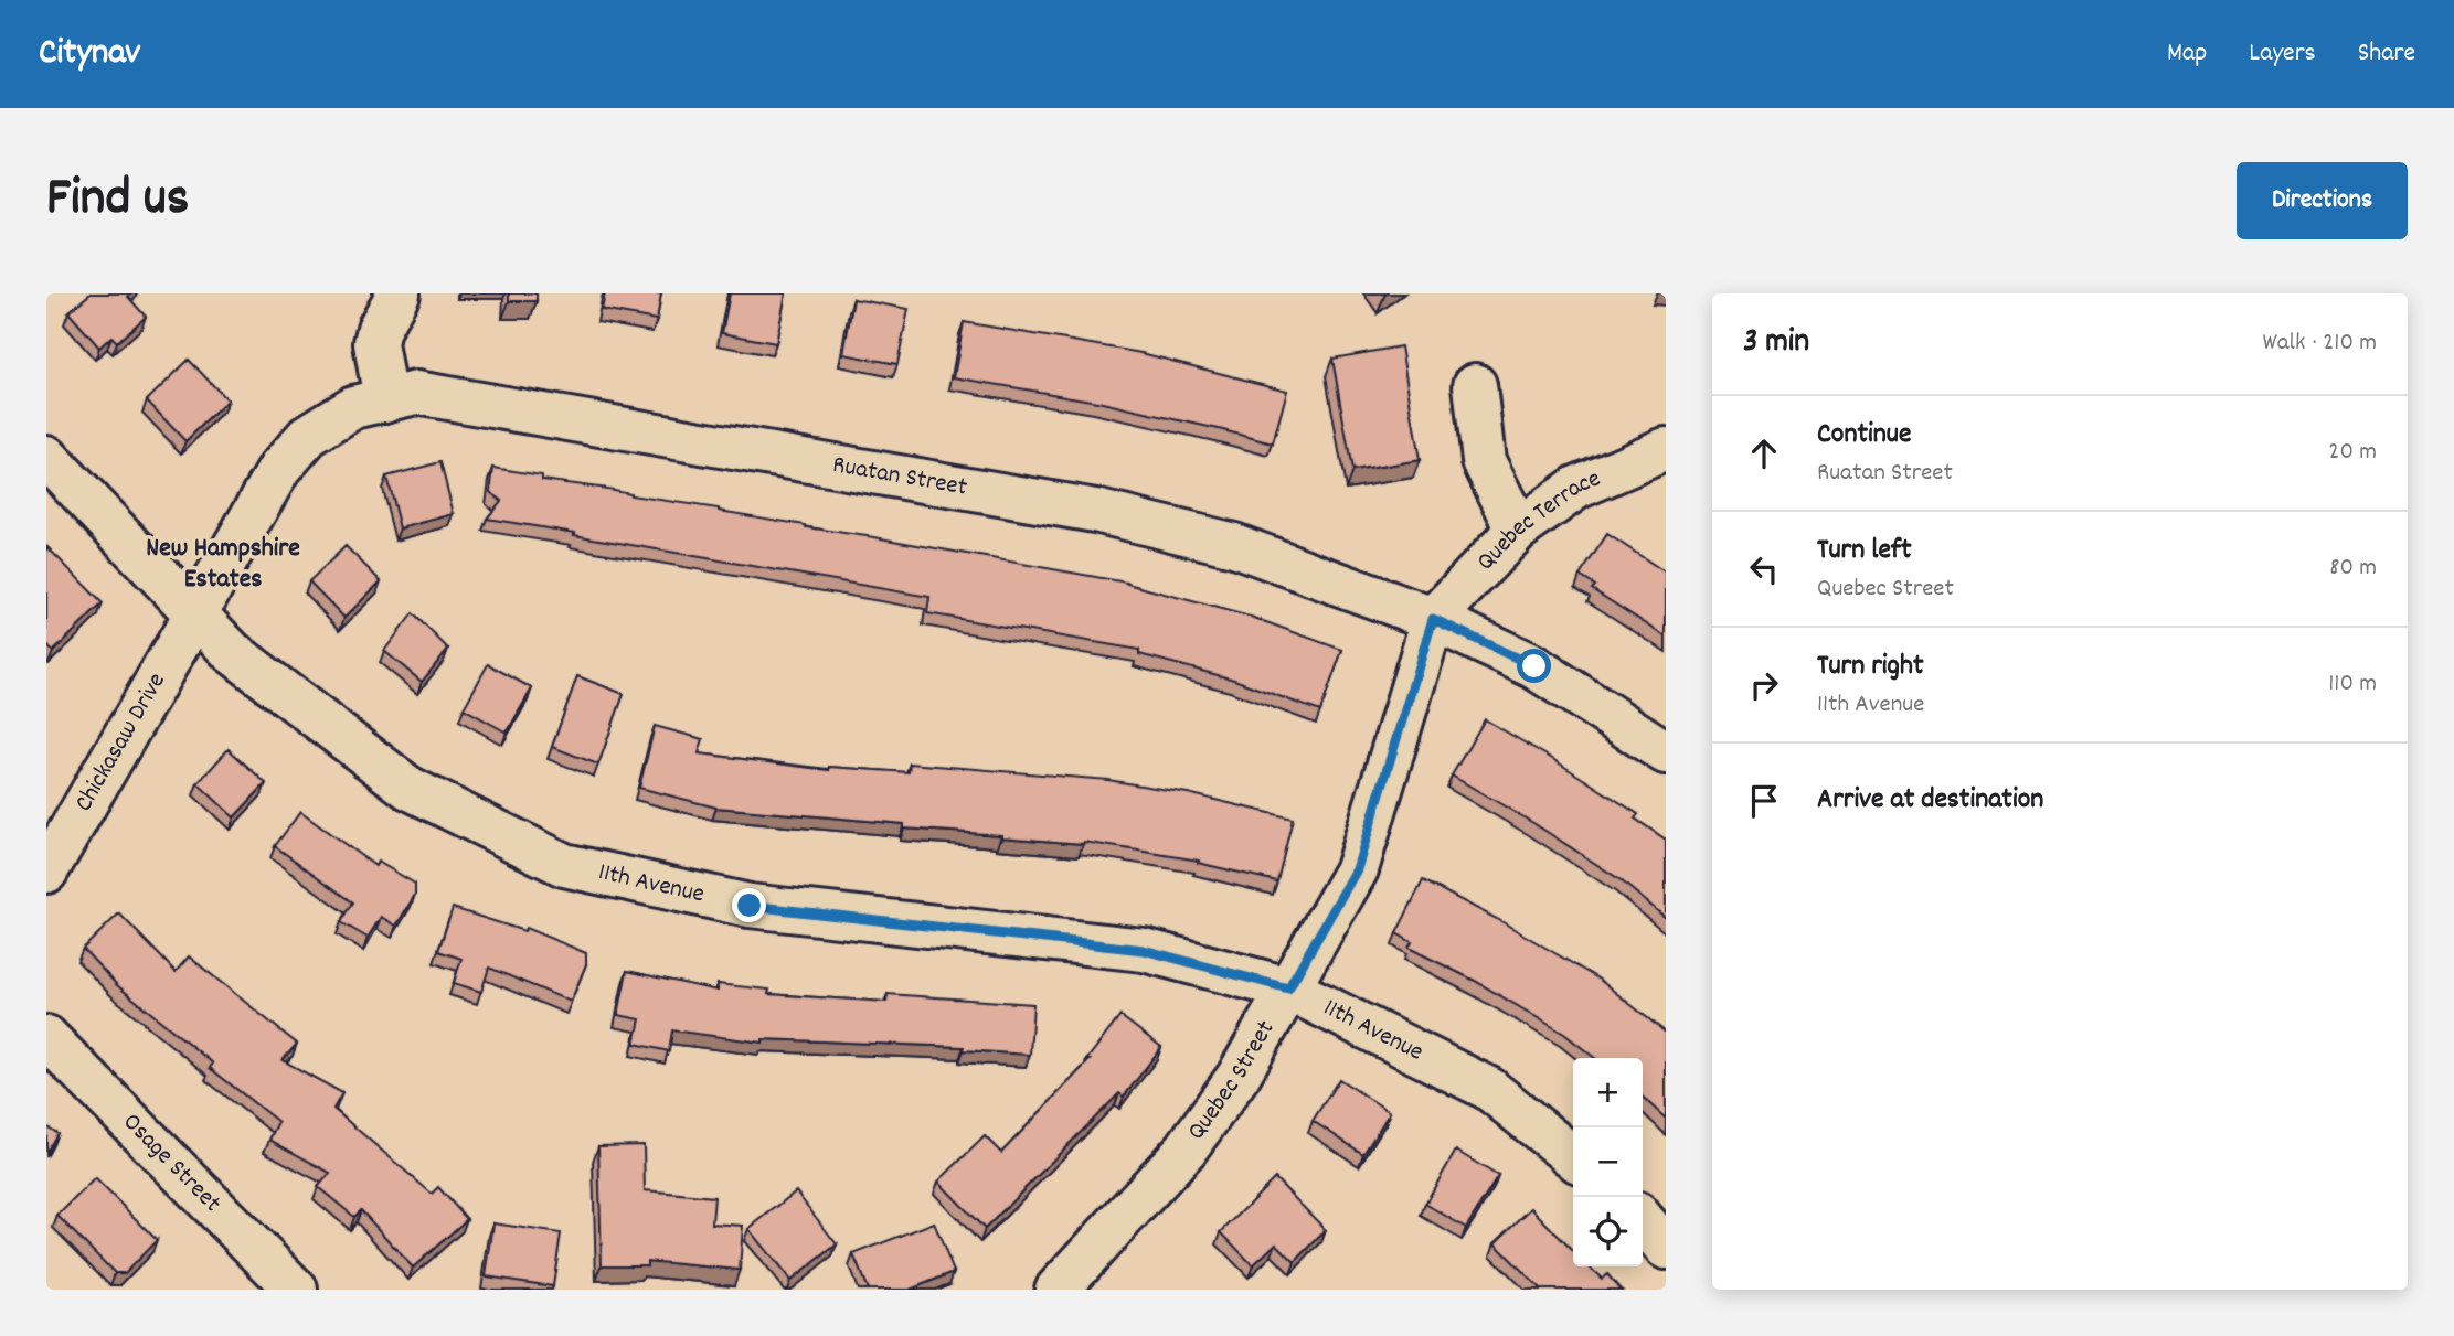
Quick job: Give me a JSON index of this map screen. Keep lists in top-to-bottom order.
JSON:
{
  "streets": {
    "street": [
      "Ruatan Street",
      "Quebec Terrace",
      "Chickasaw Drive",
      "11th Avenue",
      "Quebec Street",
      "Osage Street"
    ]
  },
  "crossings": [
    ["Ruatan Street", "Quebec Terrace"],
    ["Ruatan Street", "Chickasaw Drive"],
    ["Ruatan Street", "11th Avenue"],
    ["Ruatan Street", "Quebec Street"],
    ["Quebec Terrace", "Quebec Street"],
    ["Chickasaw Drive", "11th Avenue"],
    ["11th Avenue", "Quebec Street"]
  ],
  "districts": ["New Hampshire Estates"],
  "page": {
    "header": "Citynav",
    "nav": ["Map", "Layers", "Share"],
    "title": "Find us",
    "buttons": "Directions",
    "heading": ["3 min", "Walk · 210 m"],
    "list": [
      ["Continue", "Ruatan Street", "20 m"],
      ["Turn left", "Quebec Street", "80 m"],
      ["Turn right", "11th Avenue", "110 m"],
      "Arrive at destination"
    ],
    "map_buttons": ["+", "−"]
  }
}
